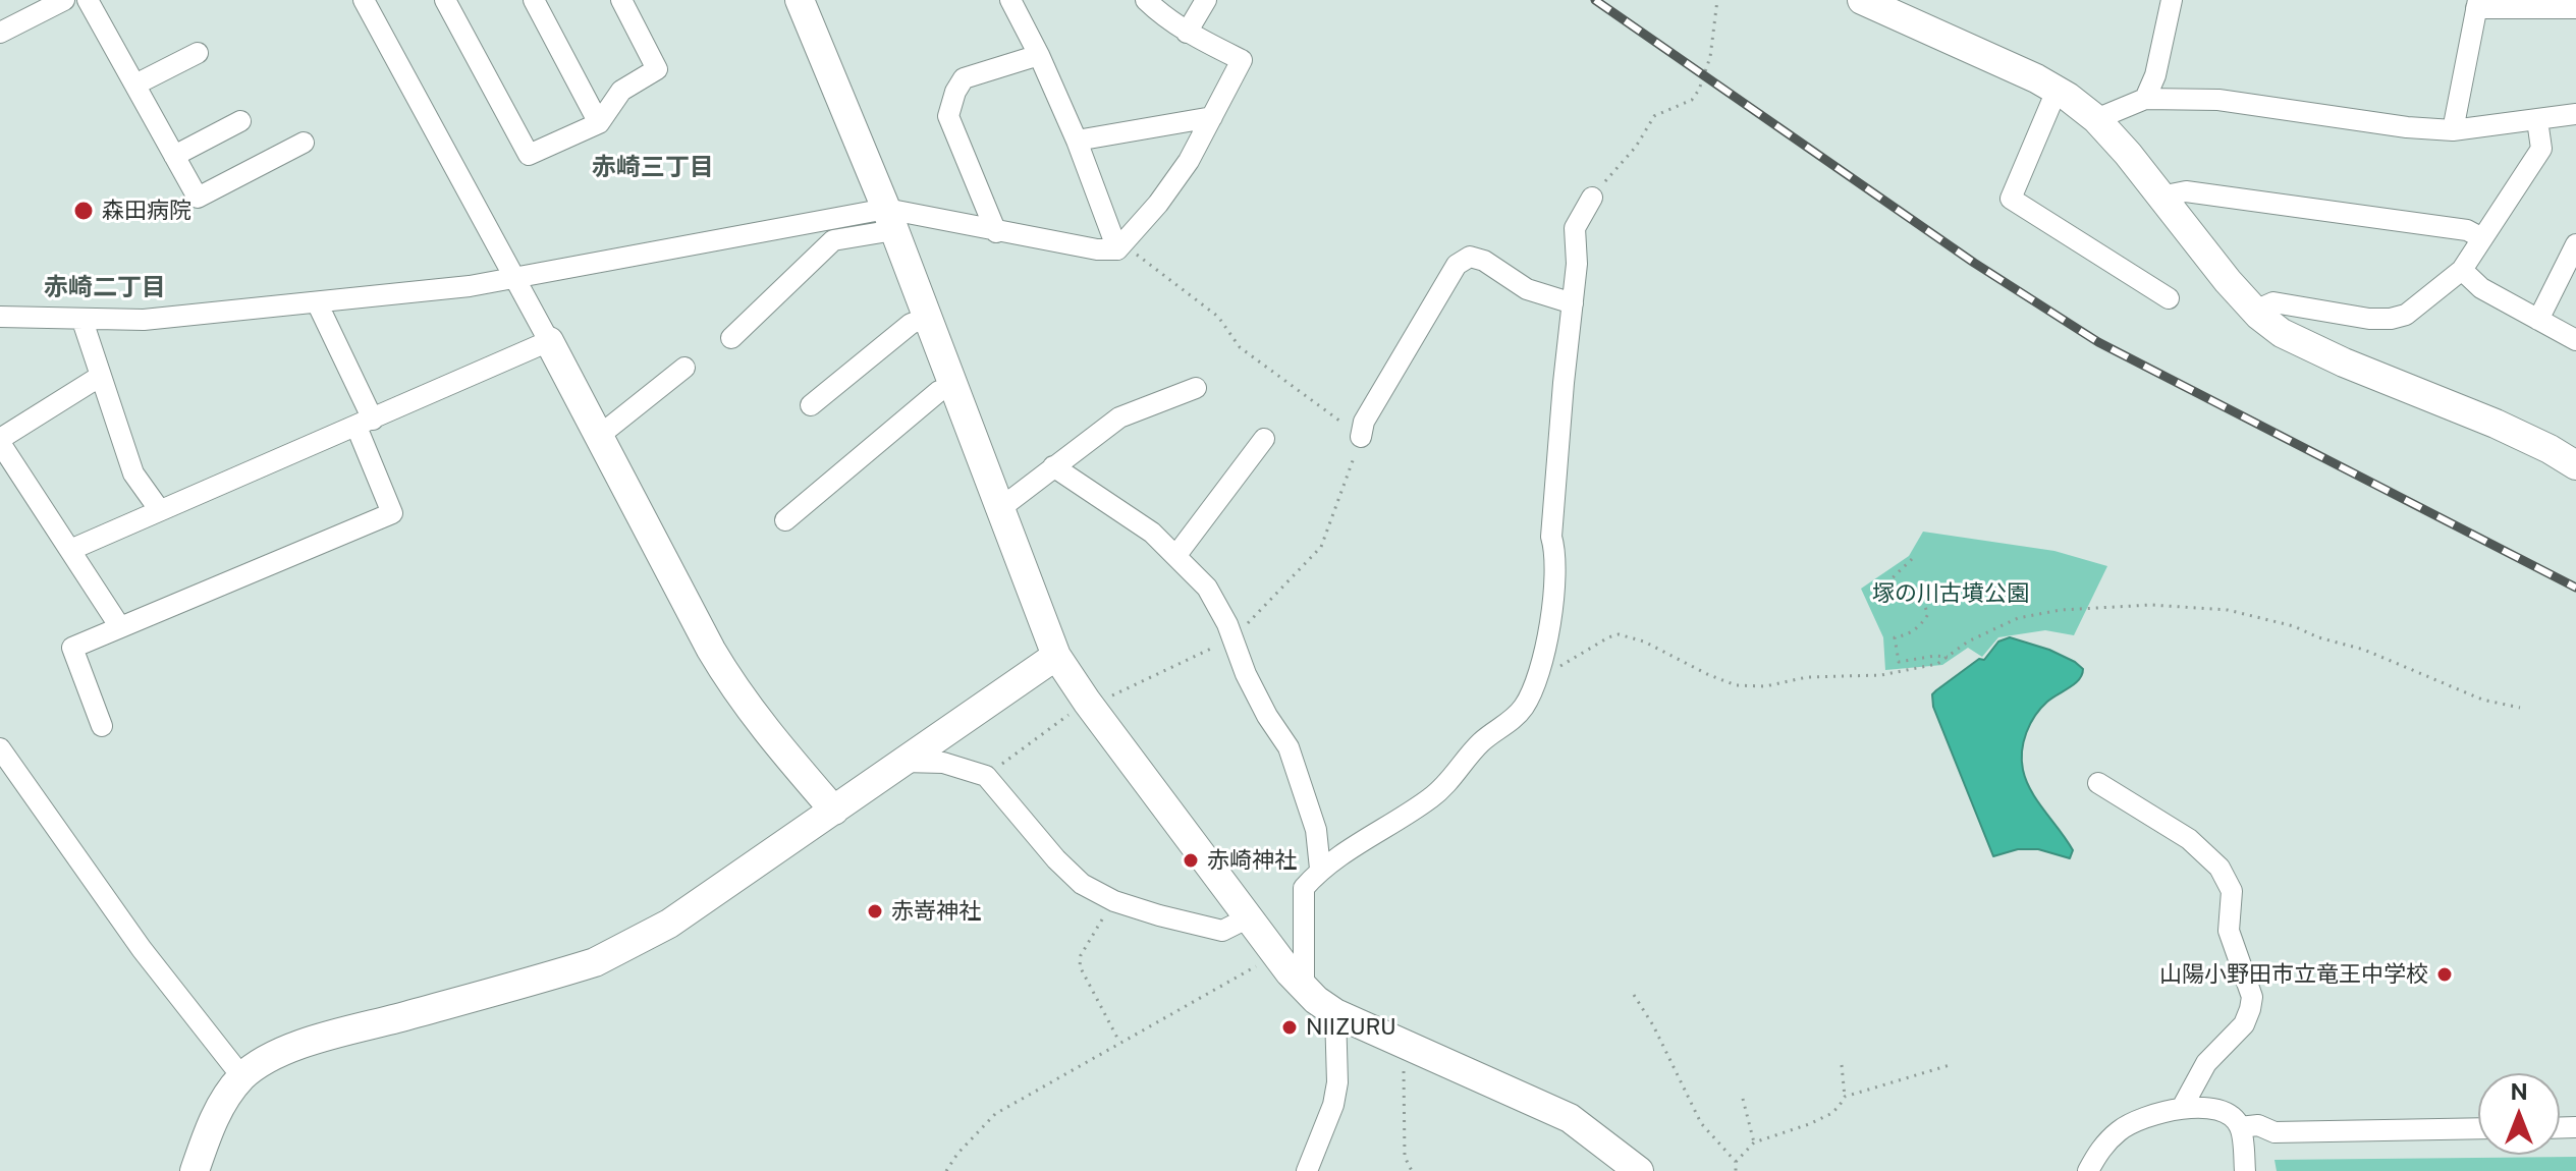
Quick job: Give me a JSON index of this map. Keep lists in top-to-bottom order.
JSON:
{
  "districts": ["赤崎三丁目", "赤崎二丁目"],
  "parks": ["塚の川古墳公園"],
  "places": [
    "森田病院",
    "赤崎神社",
    "赤嵜神社",
    "山陽小野田市立竜王中学校",
    "NIIZURU"
  ],
  "north": "top"
}
